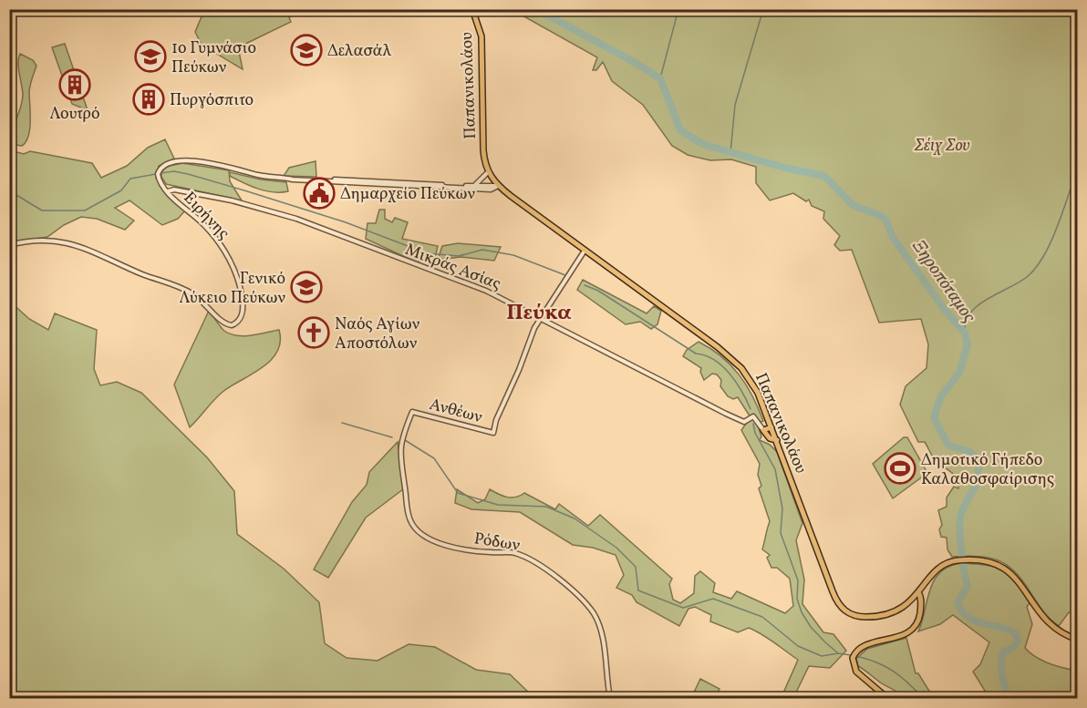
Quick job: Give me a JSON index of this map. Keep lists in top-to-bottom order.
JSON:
{
  "streets": {
    "main road": ["Παπανικολάου"],
    "street": [
      "Ειρήνης",
      "Μικράς Ασίας",
      "Ανθέων",
      "Ρόδων"
    ]
  },
  "crossings": [
    ["Παπανικολάου", "Ειρήνης"],
    ["Ειρήνης", "Μικράς Ασίας"],
    ["Μικράς Ασίας", "Ανθέων"],
    ["Ανθέων", "Ρόδων"]
  ],
  "districts": ["Πεύκα"],
  "water": ["Ξηροπόταμος"],
  "parks": ["Σέιχ Σου"],
  "places": {
    "school or university": ["Δελασάλ", "1ο Γυμνάσιο Πεύκων", "Γενικό Λύκειο Πεύκων"],
    "building": ["Λουτρό", "Πυργόσπιτο"],
    "public building": ["Δημαρχείο Πεύκων"],
    "church": ["Ναός Αγίων Αποστόλων"],
    "sports": ["Δημοτικό Γήπεδο Καλαθοσφαίρισης"]
  }
}
